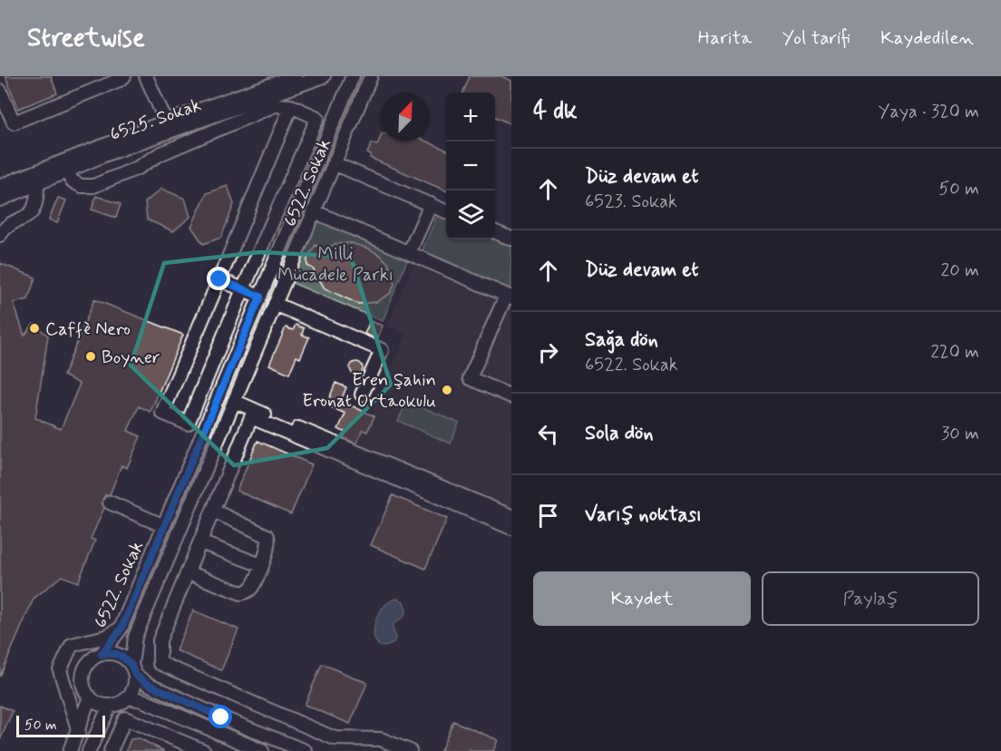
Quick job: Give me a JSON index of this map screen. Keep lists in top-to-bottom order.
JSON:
{
  "streets": {
    "street": ["6525. Sokak", "6522. Sokak"]
  },
  "parks": ["Milli Mücadele Parkı"],
  "places": ["Caffè Nero", "Boyner", "Eren Şahin Eronat Ortaokulu"],
  "scale_bar": "50 m",
  "north": "top right",
  "page": {
    "header": "Streetwise",
    "nav": ["Harita", "Yol tarifi", "Kaydedilen"],
    "heading": ["4 dk", "Yaya · 320 m"],
    "map_buttons": ["+", "−"],
    "list": [
      ["Düz devam et", "6523. Sokak", "50 m"],
      ["Düz devam et", "20 m"],
      ["Sağa dön", "6522. Sokak", "220 m"],
      ["Sola dön", "30 m"],
      "Varış noktası"
    ],
    "buttons": ["Kaydet", "Paylaş"],
    "scale": "50 m"
  }
}
